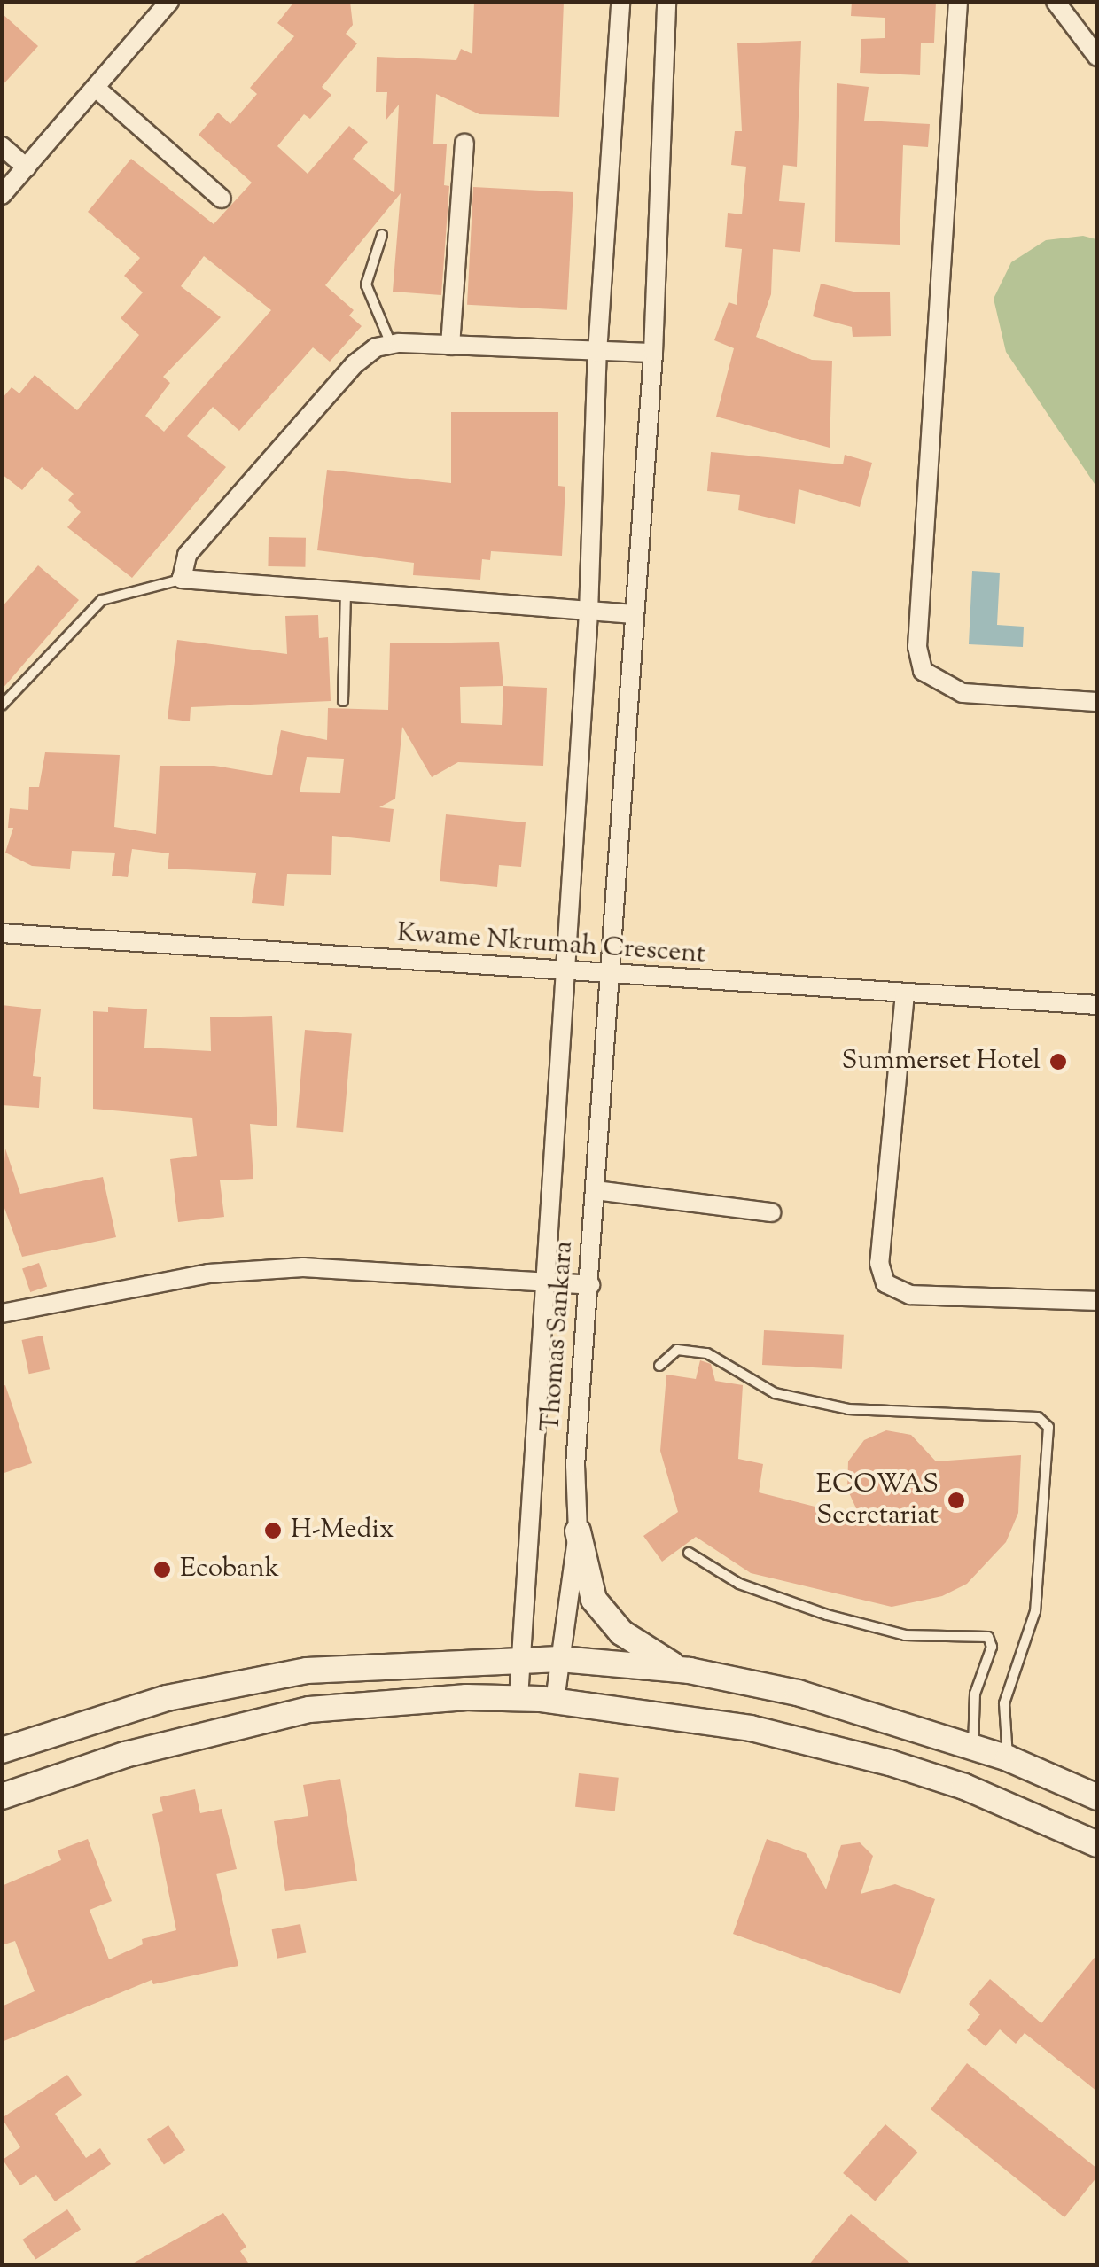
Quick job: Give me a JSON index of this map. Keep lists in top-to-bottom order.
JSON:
{
  "streets": {
    "street": ["Kwame Nkrumah Crescent", "Thomas Sankara"]
  },
  "crossings": [
    ["Kwame Nkrumah Crescent", "Thomas Sankara"]
  ],
  "places": [
    "Summerset Hotel",
    "ECOWAS Secretariat",
    "H-Medix",
    "Ecobank"
  ]
}
